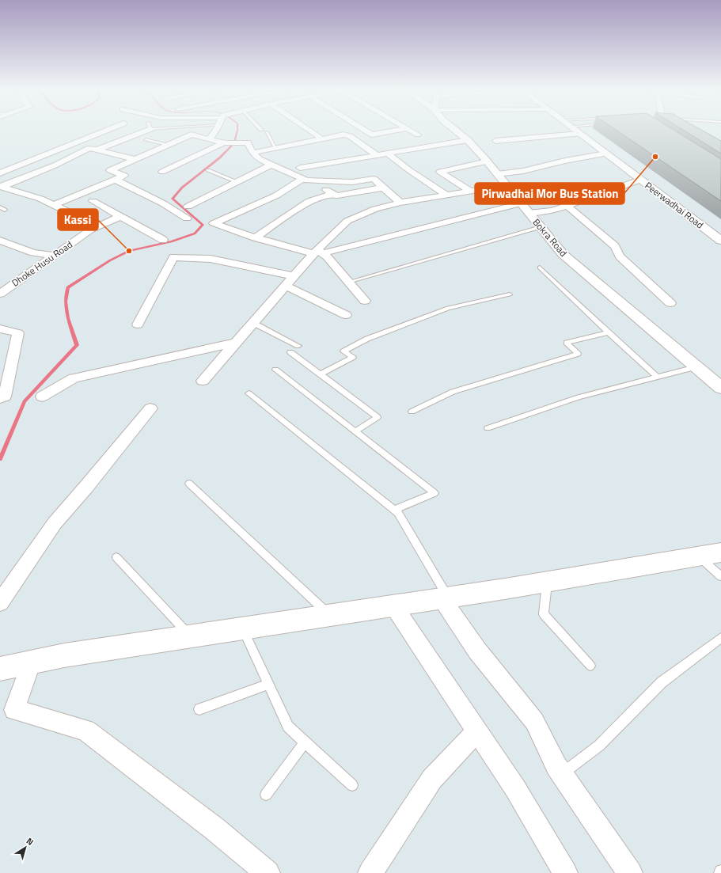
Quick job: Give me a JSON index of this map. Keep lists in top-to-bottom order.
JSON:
{
  "streets": {
    "street": ["Peerwadhai Road", "Bokra Road", "Dhoke Husu Road"]
  },
  "places": ["Pirwadhai Mor Bus Station", "Kassi"],
  "north": "top right"
}
